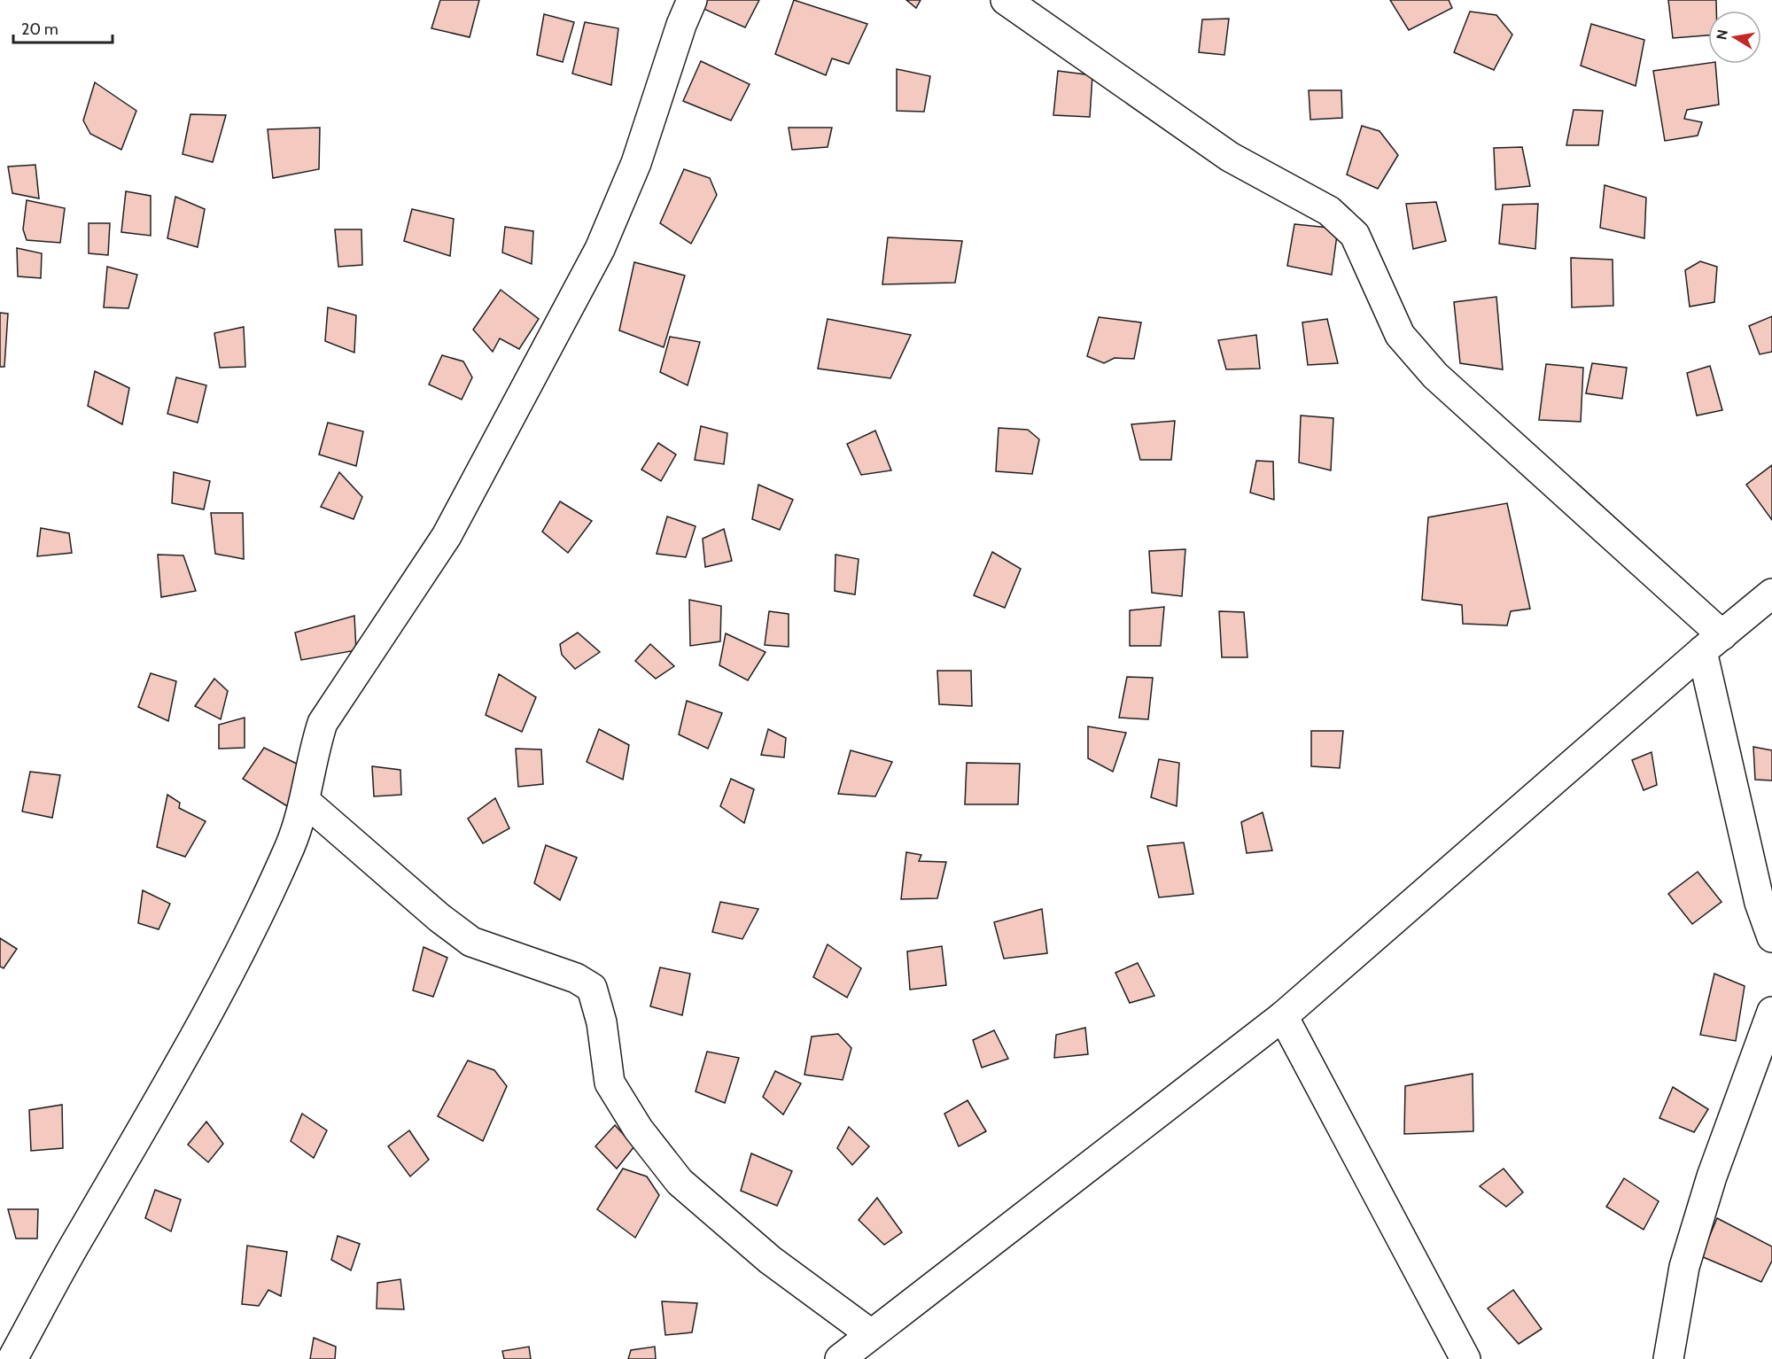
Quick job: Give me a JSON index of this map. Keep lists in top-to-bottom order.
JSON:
{
  "scale_bar": "20 m",
  "north": "left"
}
